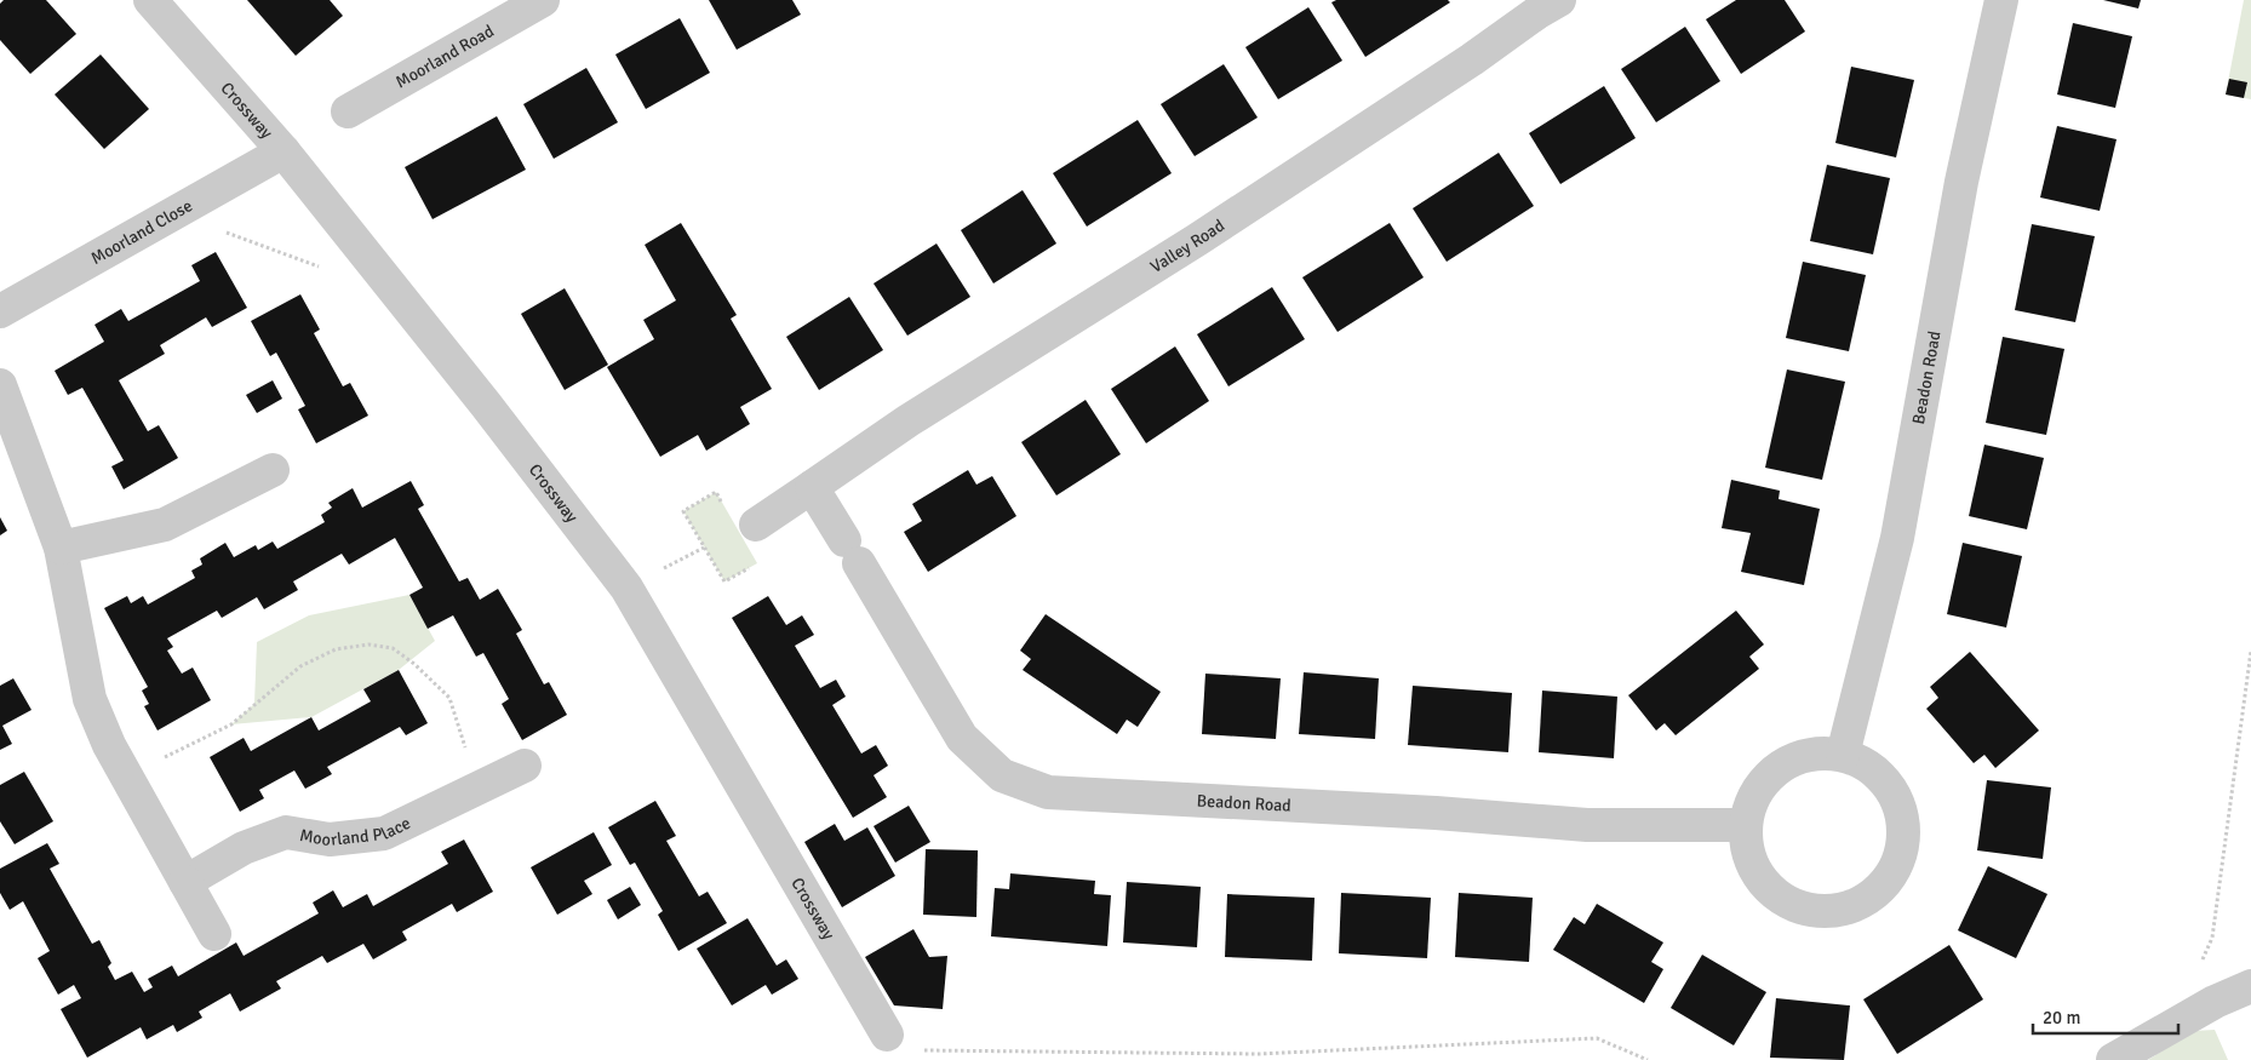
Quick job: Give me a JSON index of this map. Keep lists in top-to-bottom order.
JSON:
{
  "streets": {
    "street": [
      "Moorland Road",
      "Crossway",
      "Moorland Close",
      "Valley Road",
      "Beadon Road",
      "Moorland Place"
    ]
  },
  "crossings": [
    ["Crossway", "Moorland Close"],
    ["Valley Road", "Beadon Road"]
  ],
  "scale_bar": "20 m"
}
